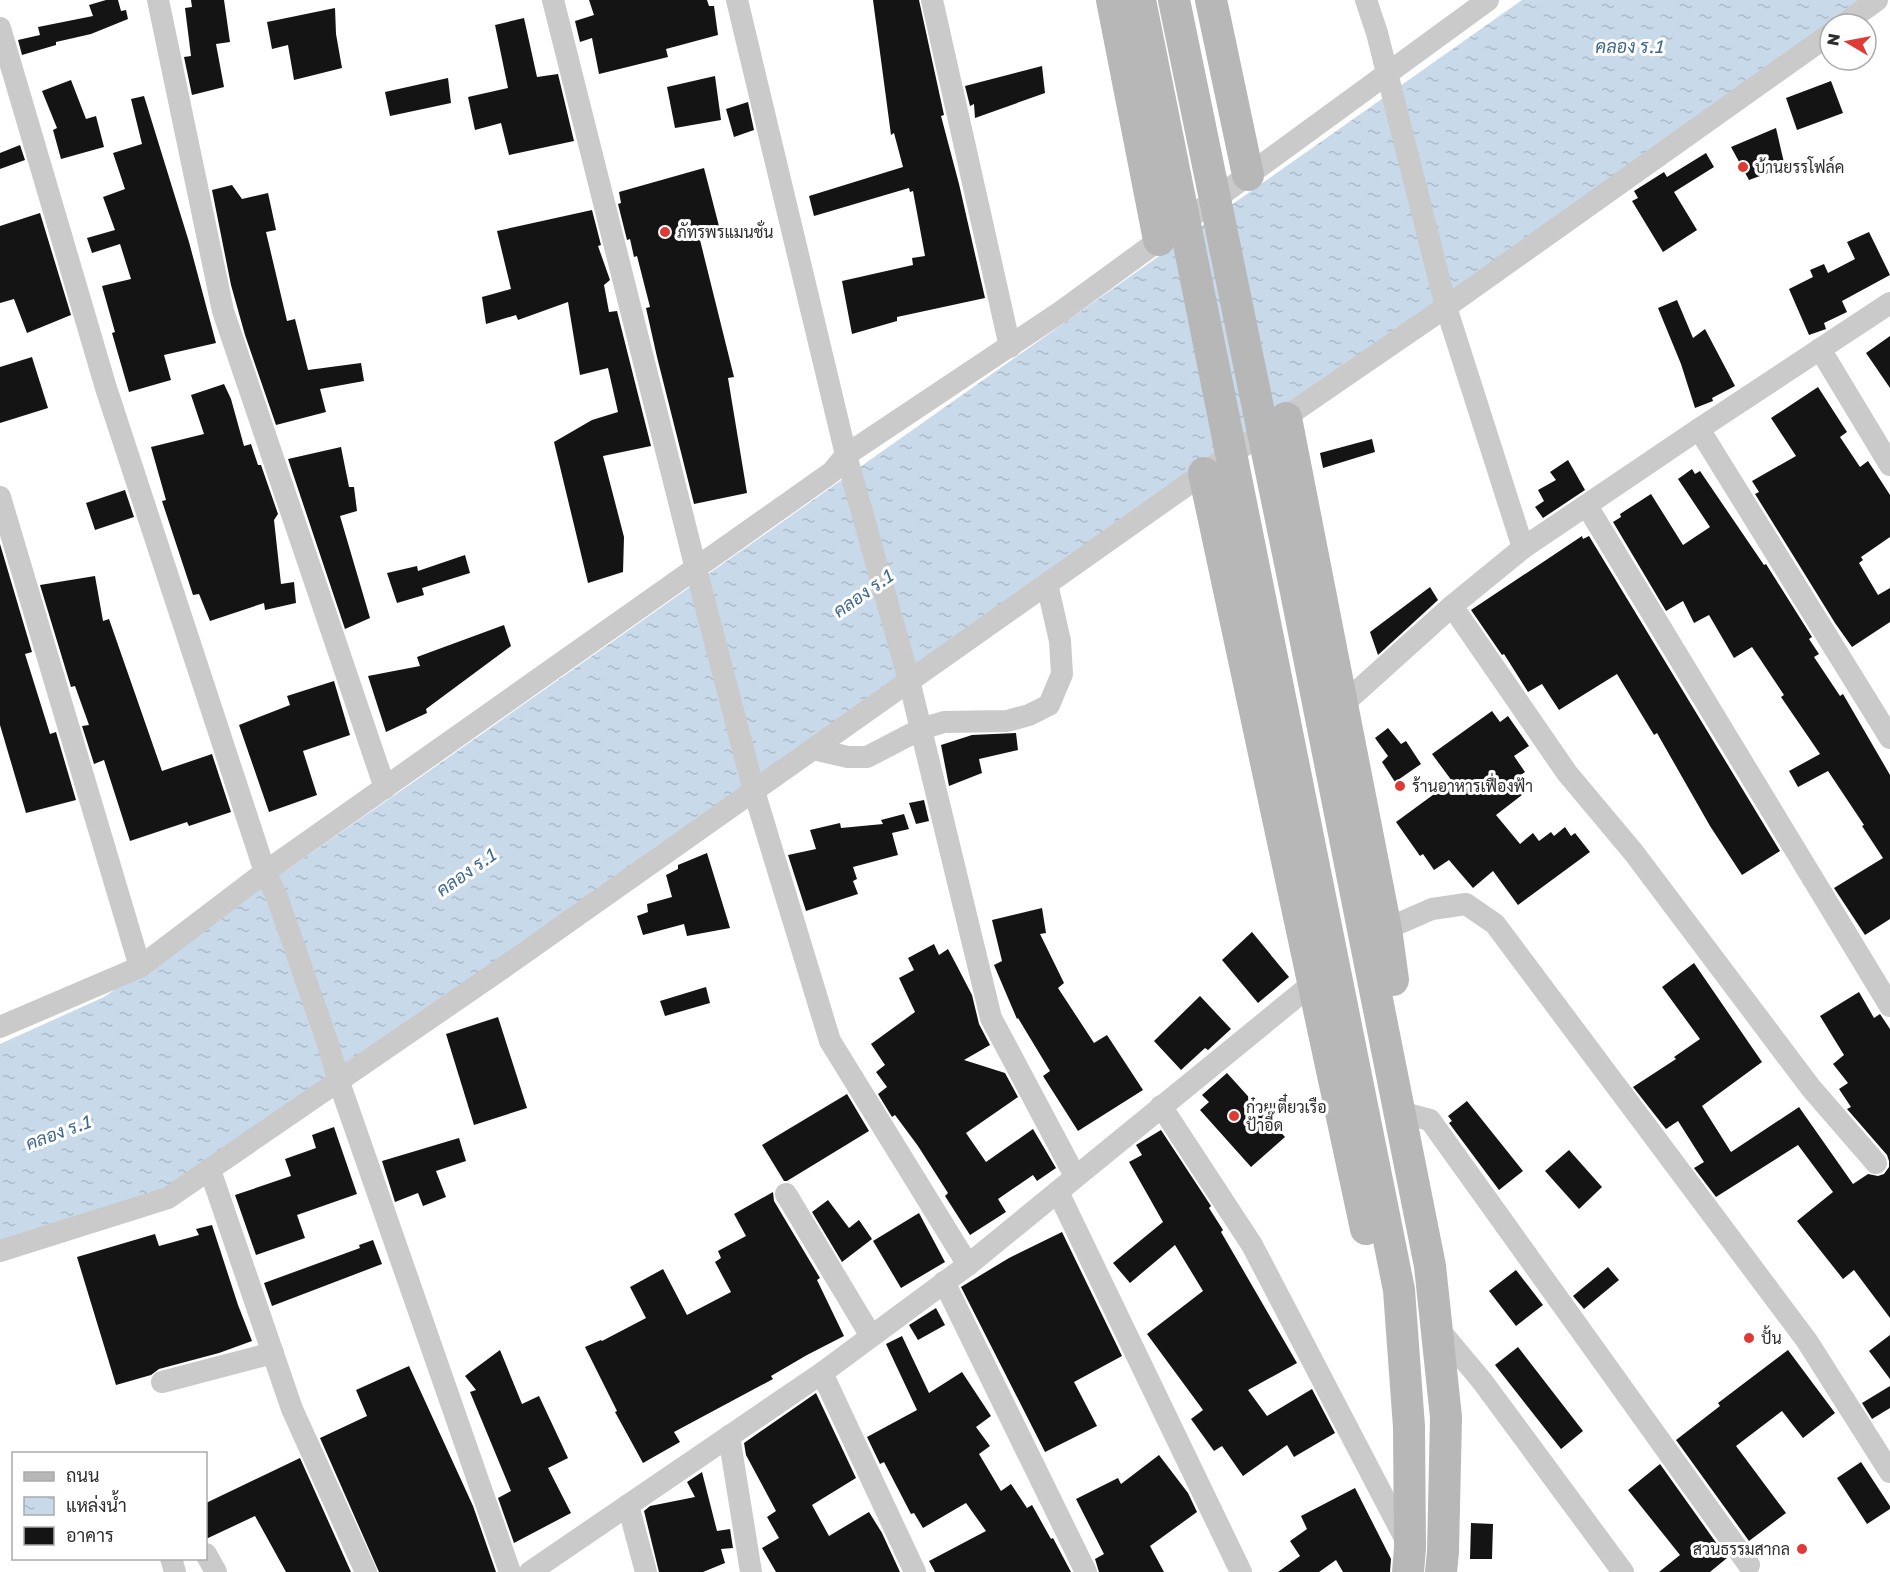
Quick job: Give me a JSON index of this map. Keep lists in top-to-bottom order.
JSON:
{
  "water": ["คลอง ร.1"],
  "places": [
    "บ้านยรรโฟล์ค",
    "ภัทรพรแมนชั่น",
    "ร้านอาหารเฟื่องฟ้า",
    "ก๋วยเตี๋ยวเรือ ป้าอี๊ด",
    "ปั้น",
    "สวนธรรมสากล"
  ],
  "legend": ["ถนน", "แหล่งน้ำ", "อาคาร"],
  "north": "left"
}
